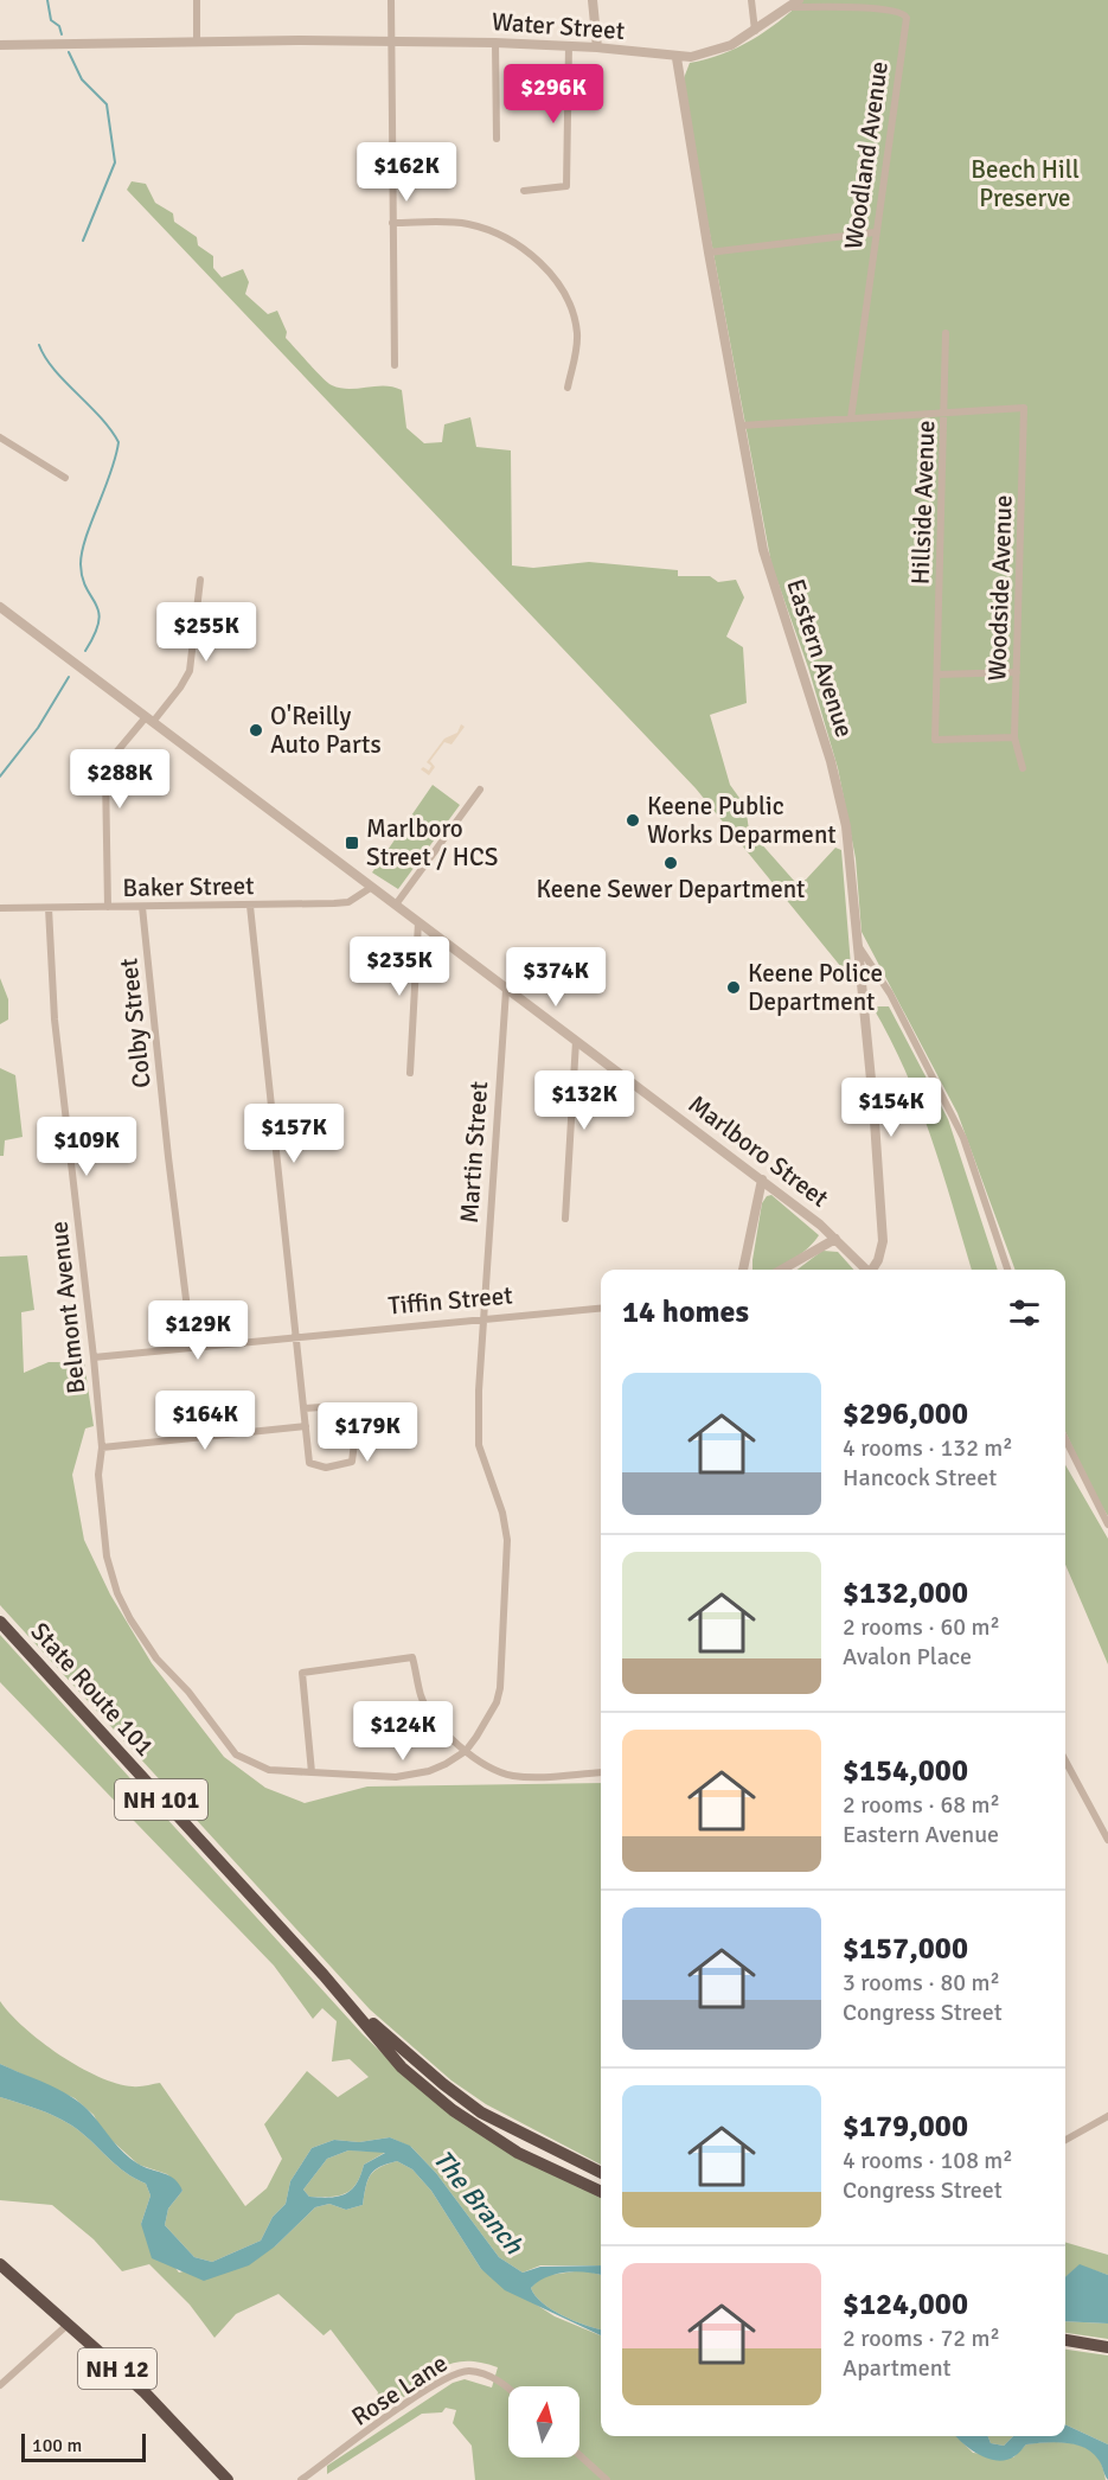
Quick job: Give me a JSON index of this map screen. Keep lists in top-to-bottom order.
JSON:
{
  "streets": {
    "highway": ["State Route 101", "NH 101", "NH 12"],
    "street": [
      "Water Street",
      "Woodland Avenue",
      "Hillside Avenue",
      "Woodside Avenue",
      "Eastern Avenue",
      "Baker Street",
      "Colby Street",
      "Marlboro Street",
      "Martin Street",
      "Tiffin Street",
      "Belmont Avenue",
      "Rose Lane"
    ]
  },
  "crossings": [
    ["Water Street", "Woodland Avenue"],
    ["Water Street", "Eastern Avenue"],
    ["Hillside Avenue", "Woodside Avenue"],
    ["Baker Street", "Colby Street"],
    ["Baker Street", "Marlboro Street"],
    ["Baker Street", "Belmont Avenue"],
    ["Colby Street", "Tiffin Street"],
    ["Marlboro Street", "Martin Street"],
    ["Martin Street", "Tiffin Street"],
    ["Martin Street", "Belmont Avenue"],
    ["Tiffin Street", "Belmont Avenue"]
  ],
  "water": ["The Branch"],
  "parks": ["Beech Hill Preserve"],
  "places": {
    "other": [
      "O'Reilly Auto Parts",
      "Keene Public Works Deparment",
      "Keene Sewer Department",
      "Keene Police Department"
    ],
    "transit": ["Marlboro Street / HCS"]
  },
  "scale_bar": "100 m",
  "north": "top",
  "page": {
    "price": [
      "$296K",
      "$162K",
      "$255K",
      "$288K",
      "$235K",
      "$374K",
      "$132K",
      "$154K",
      "$157K",
      "$109K",
      "$129K",
      "$164K",
      "$179K",
      "$124K"
    ],
    "heading": "14 homes",
    "list": [
      {
        "name": "$296,000",
        "note": "4 rooms · 132 m² · Hancock Street"
      },
      {
        "name": "$132,000",
        "note": "2 rooms · 60 m² · Avalon Place"
      },
      {
        "name": "$154,000",
        "note": "2 rooms · 68 m² · Eastern Avenue"
      },
      {
        "name": "$157,000",
        "note": "3 rooms · 80 m² · Congress Street"
      },
      {
        "name": "$179,000",
        "note": "4 rooms · 108 m² · Congress Street"
      },
      {
        "name": "$124,000",
        "note": "2 rooms · 72 m² · Apartment"
      }
    ],
    "scale": "100 m"
  }
}
